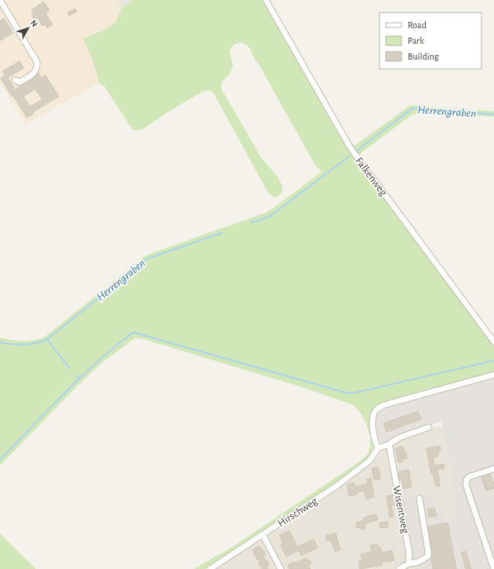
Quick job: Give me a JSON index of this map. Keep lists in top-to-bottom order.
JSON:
{
  "streets": {
    "street": ["Falkenweg", "Wisentweg", "Hirschweg"]
  },
  "water": ["Herrengraben"],
  "legend": ["Road", "Park", "Building"],
  "north": "top right"
}
